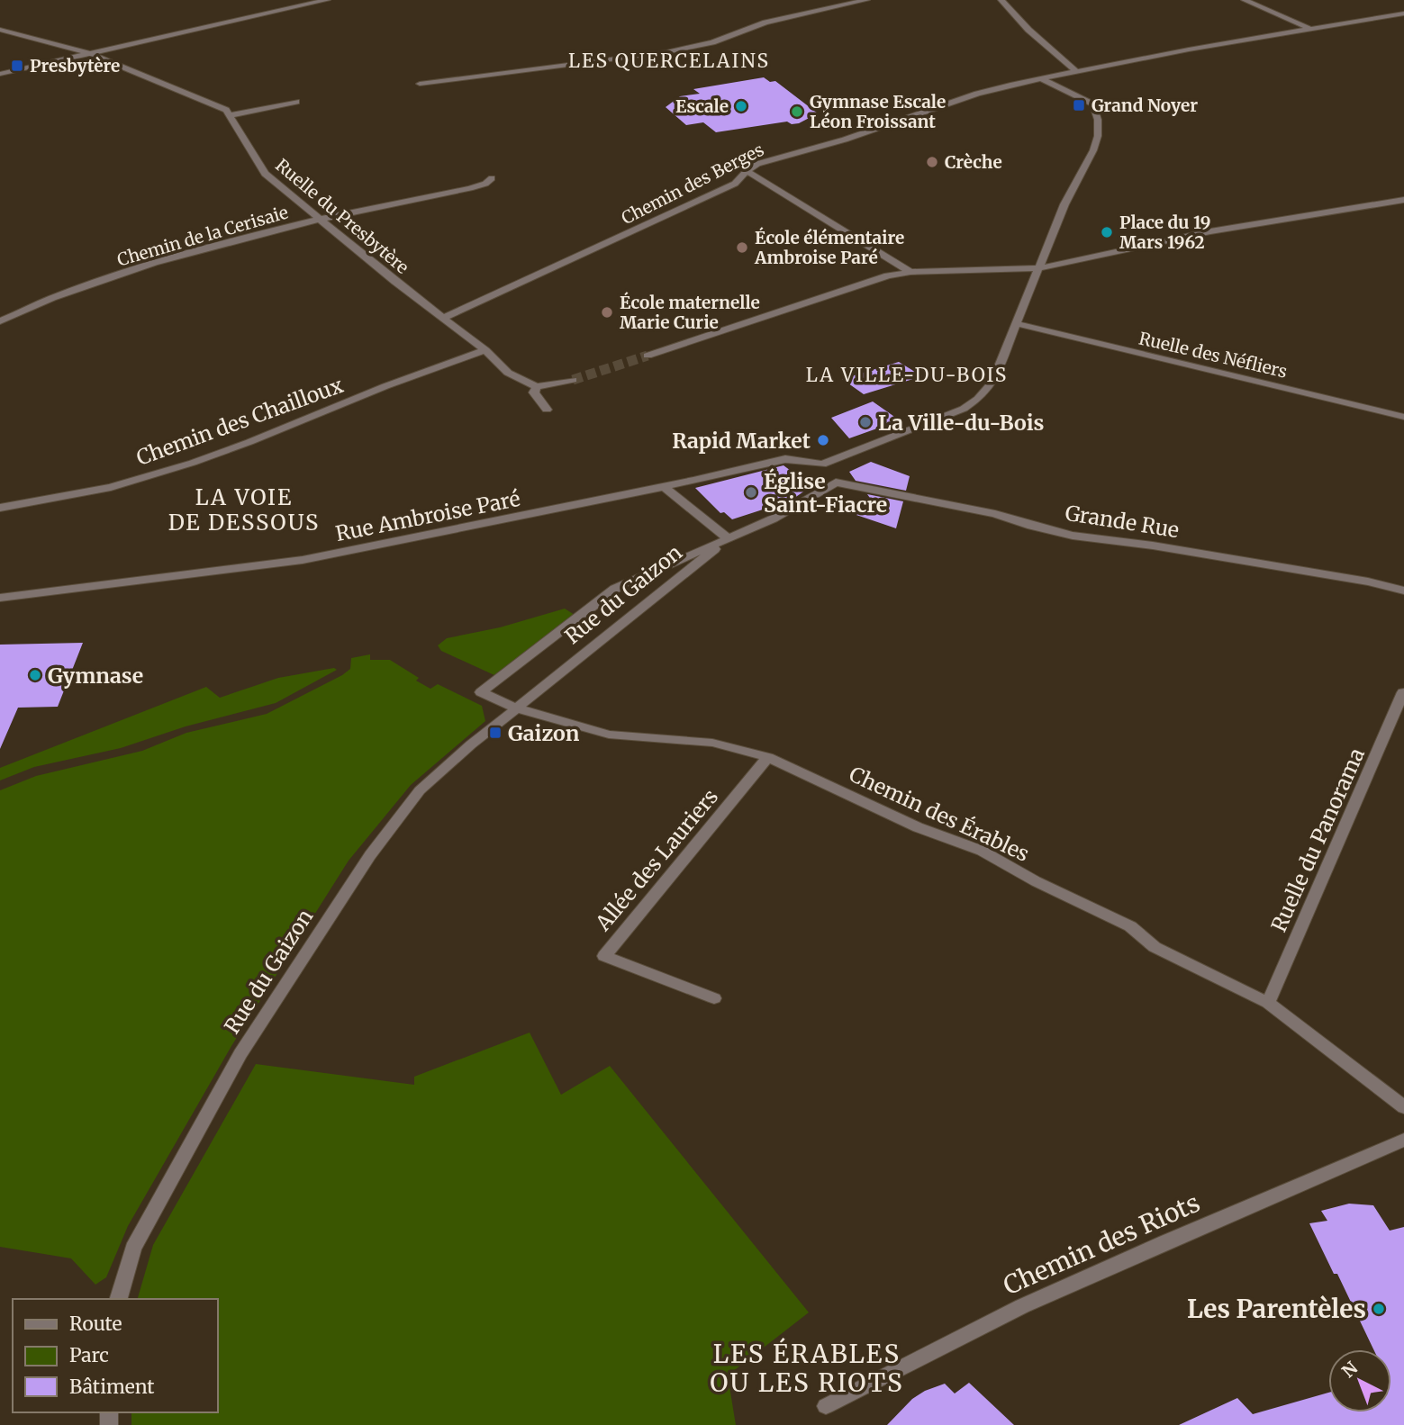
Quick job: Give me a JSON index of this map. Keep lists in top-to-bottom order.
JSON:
{
  "streets": {
    "street": [
      "Chemin des Berges",
      "Ruelle du Presbytère",
      "Chemin de la Cerisaie",
      "Ruelle des Néfliers",
      "Chemin des Chailloux",
      "Rue Ambroise Paré",
      "Grande Rue",
      "Rue du Gaizon",
      "Chemin des Érables",
      "Ruelle du Panorama",
      "Allée des Lauriers",
      "Chemin des Riots"
    ]
  },
  "crossings": [
    ["Chemin des Berges", "Ruelle du Presbytère"],
    ["Ruelle du Presbytère", "Chemin de la Cerisaie"],
    ["Ruelle du Presbytère", "Chemin des Chailloux"],
    ["Grande Rue", "Rue du Gaizon"],
    ["Rue du Gaizon", "Chemin des Érables"],
    ["Chemin des Érables", "Ruelle du Panorama"],
    ["Chemin des Érables", "Allée des Lauriers"]
  ],
  "districts": [
    "LES QUERCELAINS",
    "LA VILLE-DU-BOIS",
    "LA VOIE DE DESSOUS",
    "LES ÉRABLES OU LES RIOTS"
  ],
  "places": {
    "transit": ["Presbytère", "Grand Noyer", "Gaizon"],
    "other": [
      "Escale",
      "Gymnase Escale Léon Froissant",
      "Crèche",
      "Place du 19 Mars 1962",
      "École élémentaire Ambroise Paré",
      "École maternelle Marie Curie",
      "La Ville-du-Bois",
      "Rapid Market",
      "Église Saint-Fiacre",
      "Gymnase",
      "Les Parentèles"
    ]
  },
  "legend": ["Route", "Parc", "Bâtiment"],
  "north": "top left"
}
